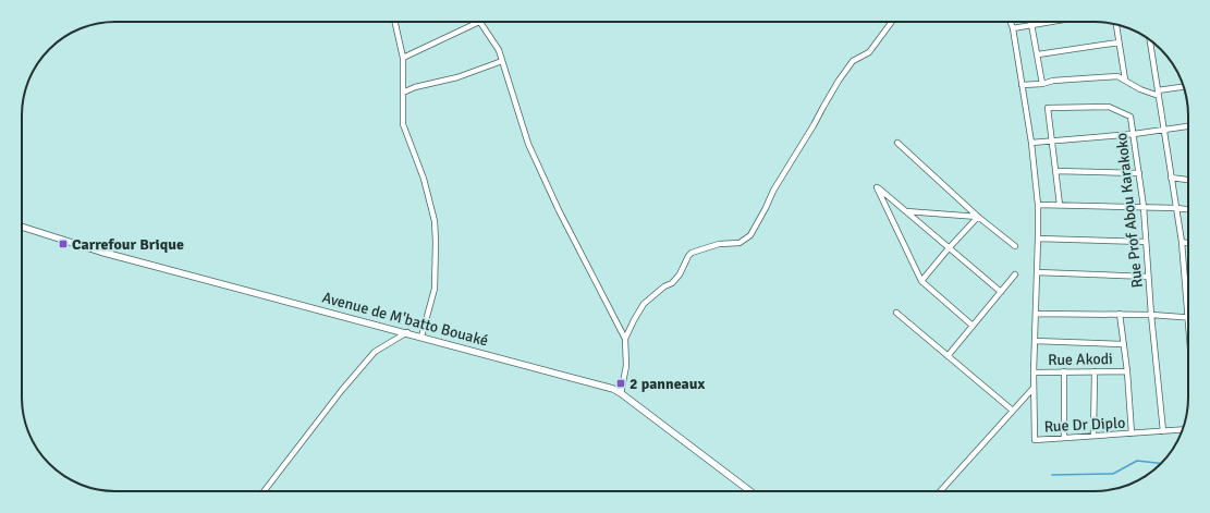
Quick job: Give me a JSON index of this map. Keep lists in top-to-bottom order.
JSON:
{
  "streets": {
    "street": [
      "Rue Prof Abou Karakoko",
      "Avenue de M'batto Bouaké",
      "Rue Akodi",
      "Rue Dr Diplo"
    ]
  },
  "crossings": [
    ["Rue Prof Abou Karakoko", "Rue Dr Diplo"]
  ],
  "places": {
    "transit": ["Carrefour Brique", "2 panneaux"]
  }
}
